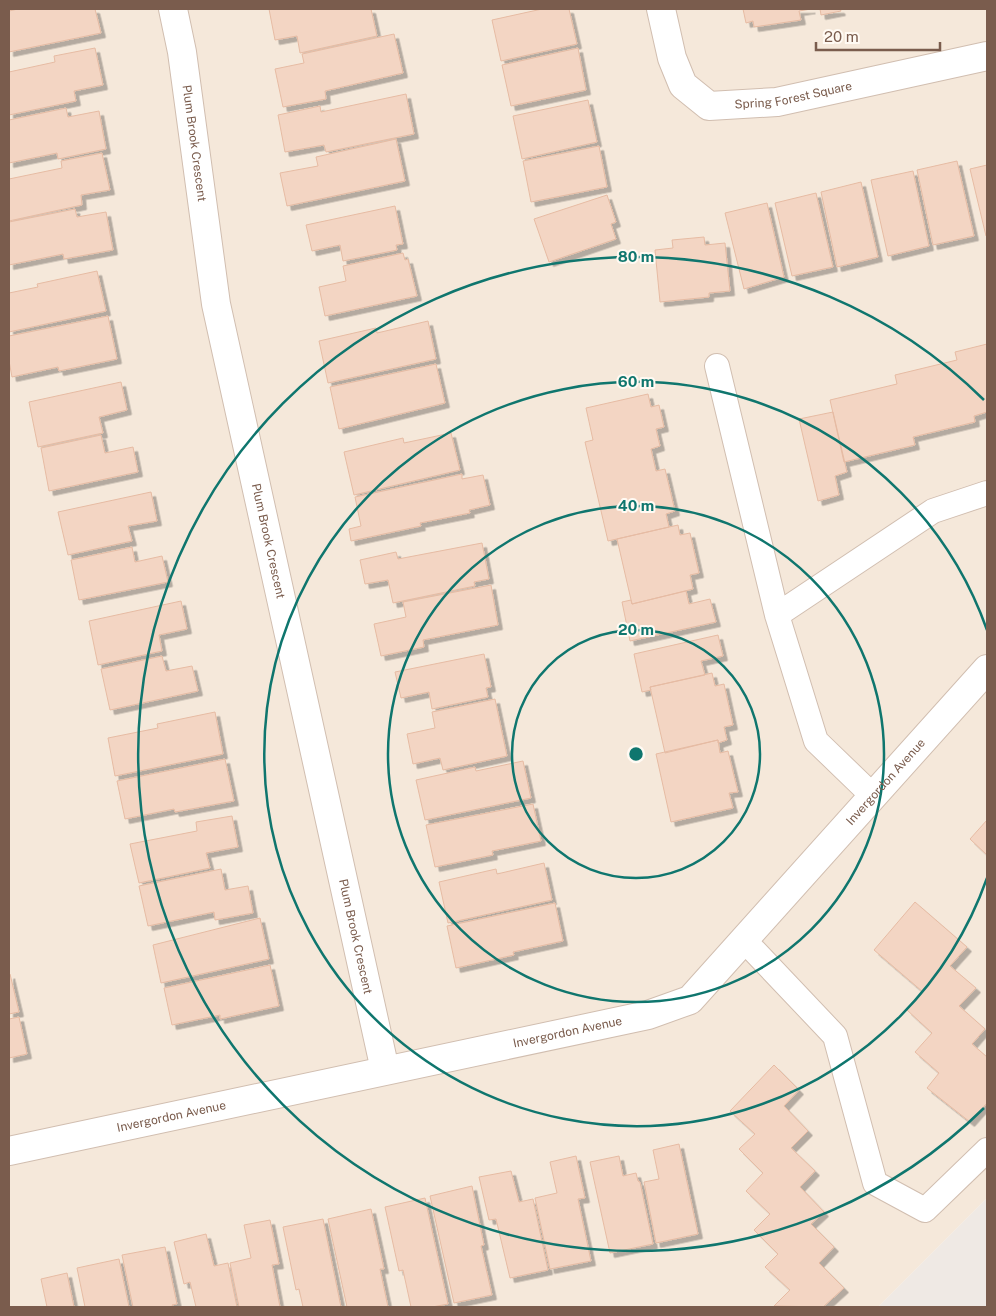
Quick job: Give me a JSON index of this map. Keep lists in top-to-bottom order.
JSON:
{
  "streets": {
    "street": ["Spring Forest Square", "Plum Brook Crescent", "Invergordon Avenue"]
  },
  "crossings": [
    ["Plum Brook Crescent", "Invergordon Avenue"]
  ],
  "scale_bar": "20 m",
  "rings": [
    "80 m",
    "60 m",
    "40 m",
    "20 m"
  ]
}
